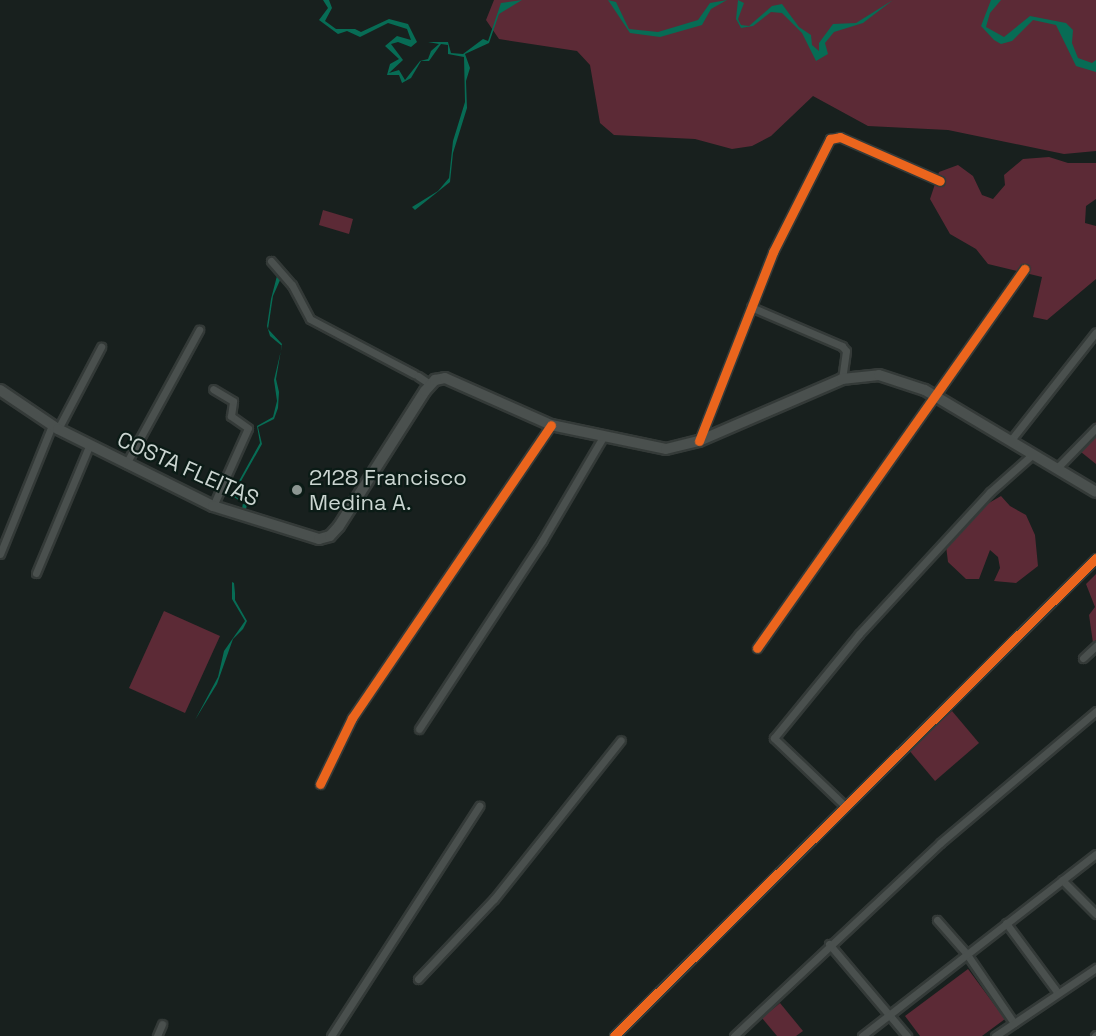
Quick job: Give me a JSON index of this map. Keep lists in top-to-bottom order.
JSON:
{
  "streets": {
    "main road": ["COSTA FLEITAS"]
  },
  "places": ["2128 Francisco Medina A."]
}
